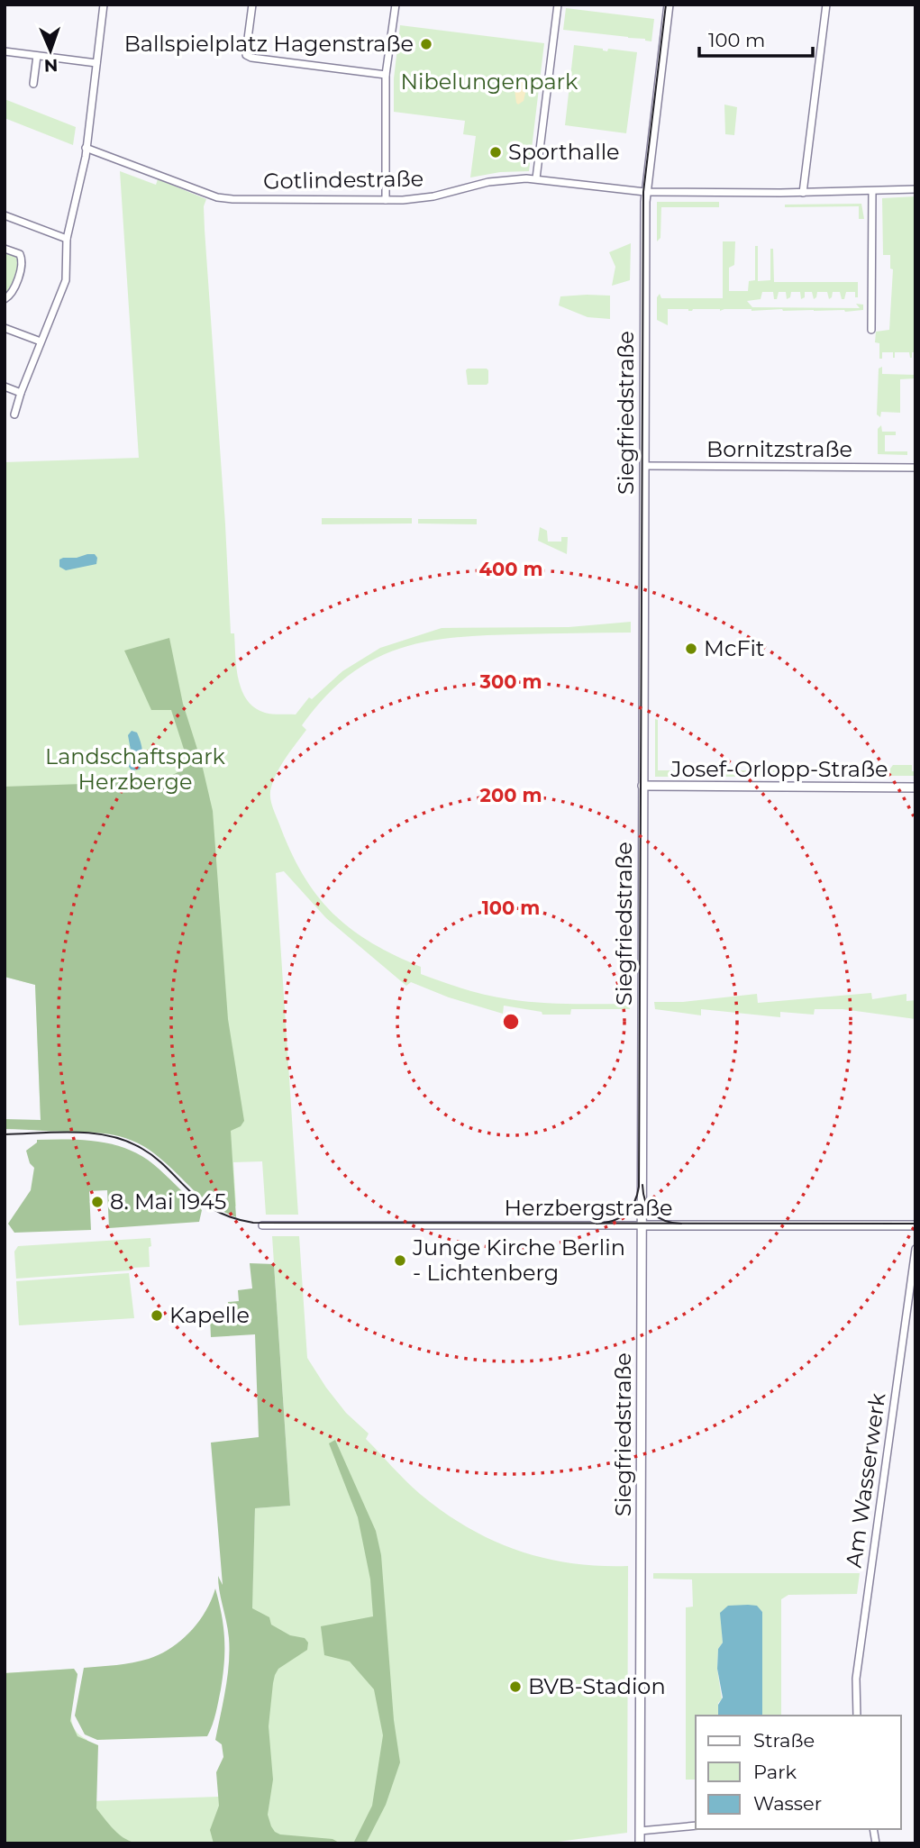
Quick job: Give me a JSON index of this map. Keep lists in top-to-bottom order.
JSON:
{
  "streets": {
    "street": [
      "Gotlindestraße",
      "Siegfriedstraße",
      "Bornitzstraße",
      "Josef-Orlopp-Straße",
      "Herzbergstraße",
      "Am Wasserwerk"
    ]
  },
  "crossings": [
    ["Gotlindestraße", "Siegfriedstraße"],
    ["Siegfriedstraße", "Bornitzstraße"],
    ["Siegfriedstraße", "Josef-Orlopp-Straße"],
    ["Siegfriedstraße", "Herzbergstraße"]
  ],
  "parks": ["Nibelungenpark", "Landschaftspark Herzberge"],
  "places": [
    "Ballspielplatz Hagenstraße",
    "Sporthalle",
    "McFit",
    "8. Mai 1945",
    "Junge Kirche Berlin - Lichtenberg",
    "Kapelle",
    "BVB-Stadion"
  ],
  "legend": ["Straße", "Park", "Wasser"],
  "scale_bar": "100 m",
  "north": "bottom",
  "rings": [
    "400 m",
    "300 m",
    "200 m",
    "100 m"
  ]
}
